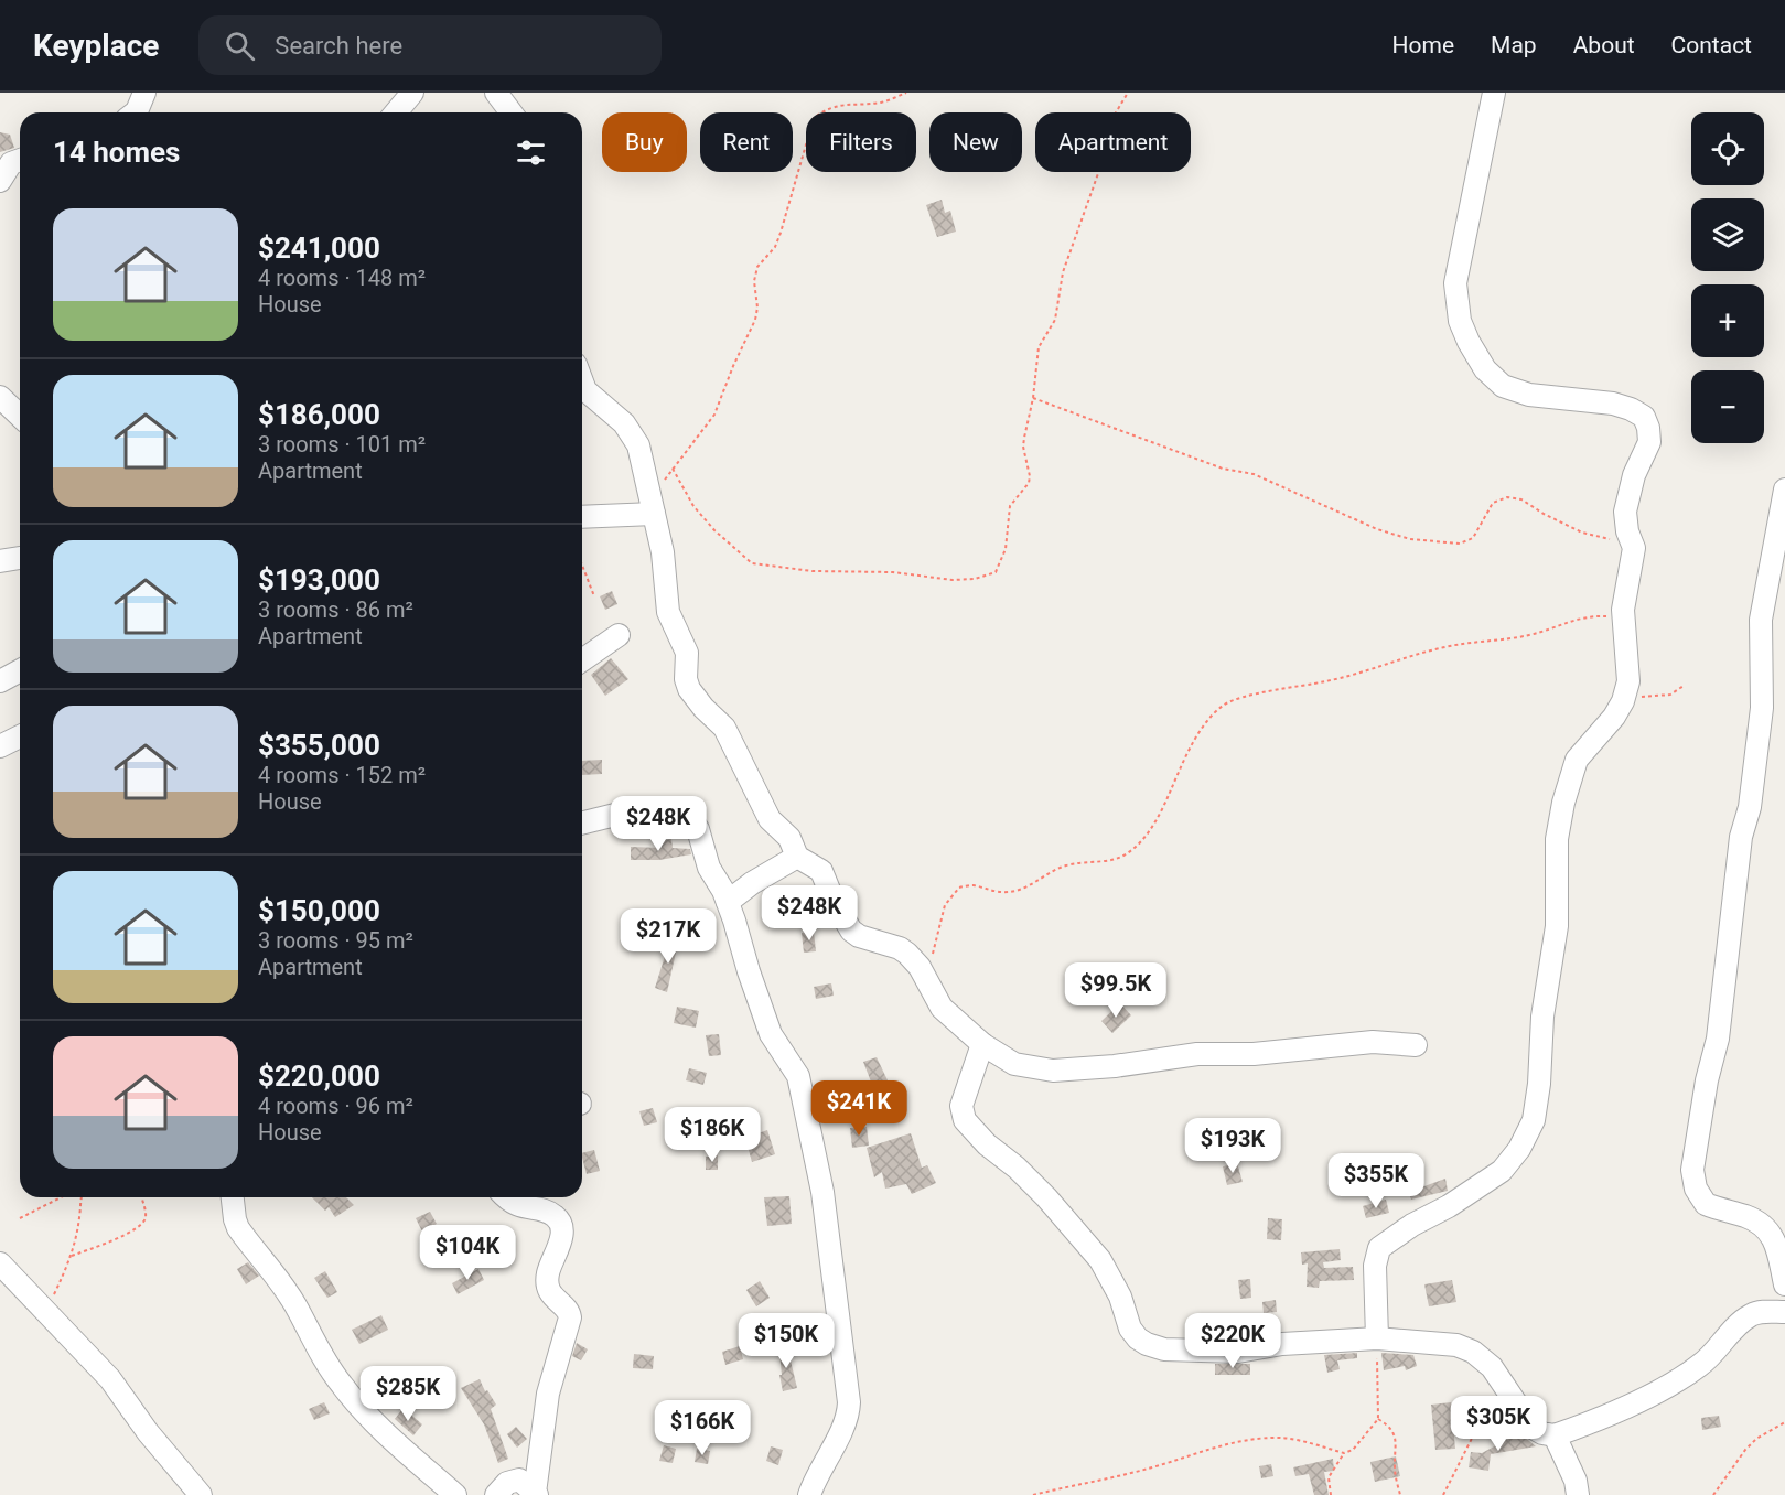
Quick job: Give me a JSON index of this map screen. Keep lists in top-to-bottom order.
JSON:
{
  "page": {
    "header": "Keyplace",
    "search": "Search here",
    "nav": [
      "Home",
      "Map",
      "About",
      "Contact"
    ],
    "map_buttons": ["+", "−"],
    "chip": [
      "Buy",
      "Rent",
      "Filters",
      "New",
      "Apartment"
    ],
    "heading": "14 homes",
    "list": [
      {
        "name": "$241,000",
        "note": "4 rooms · 148 m² · House"
      },
      {
        "name": "$186,000",
        "note": "3 rooms · 101 m² · Apartment"
      },
      {
        "name": "$193,000",
        "note": "3 rooms · 86 m² · Apartment"
      },
      {
        "name": "$355,000",
        "note": "4 rooms · 152 m² · House"
      },
      {
        "name": "$150,000",
        "note": "3 rooms · 95 m² · Apartment"
      },
      {
        "name": "$220,000",
        "note": "4 rooms · 96 m² · House"
      }
    ],
    "price": [
      "$248K",
      "$248K",
      "$217K",
      "$99.5K",
      "$241K",
      "$186K",
      "$193K",
      "$355K",
      "$104K",
      "$150K",
      "$220K",
      "$285K",
      "$305K",
      "$166K"
    ]
  }
}
